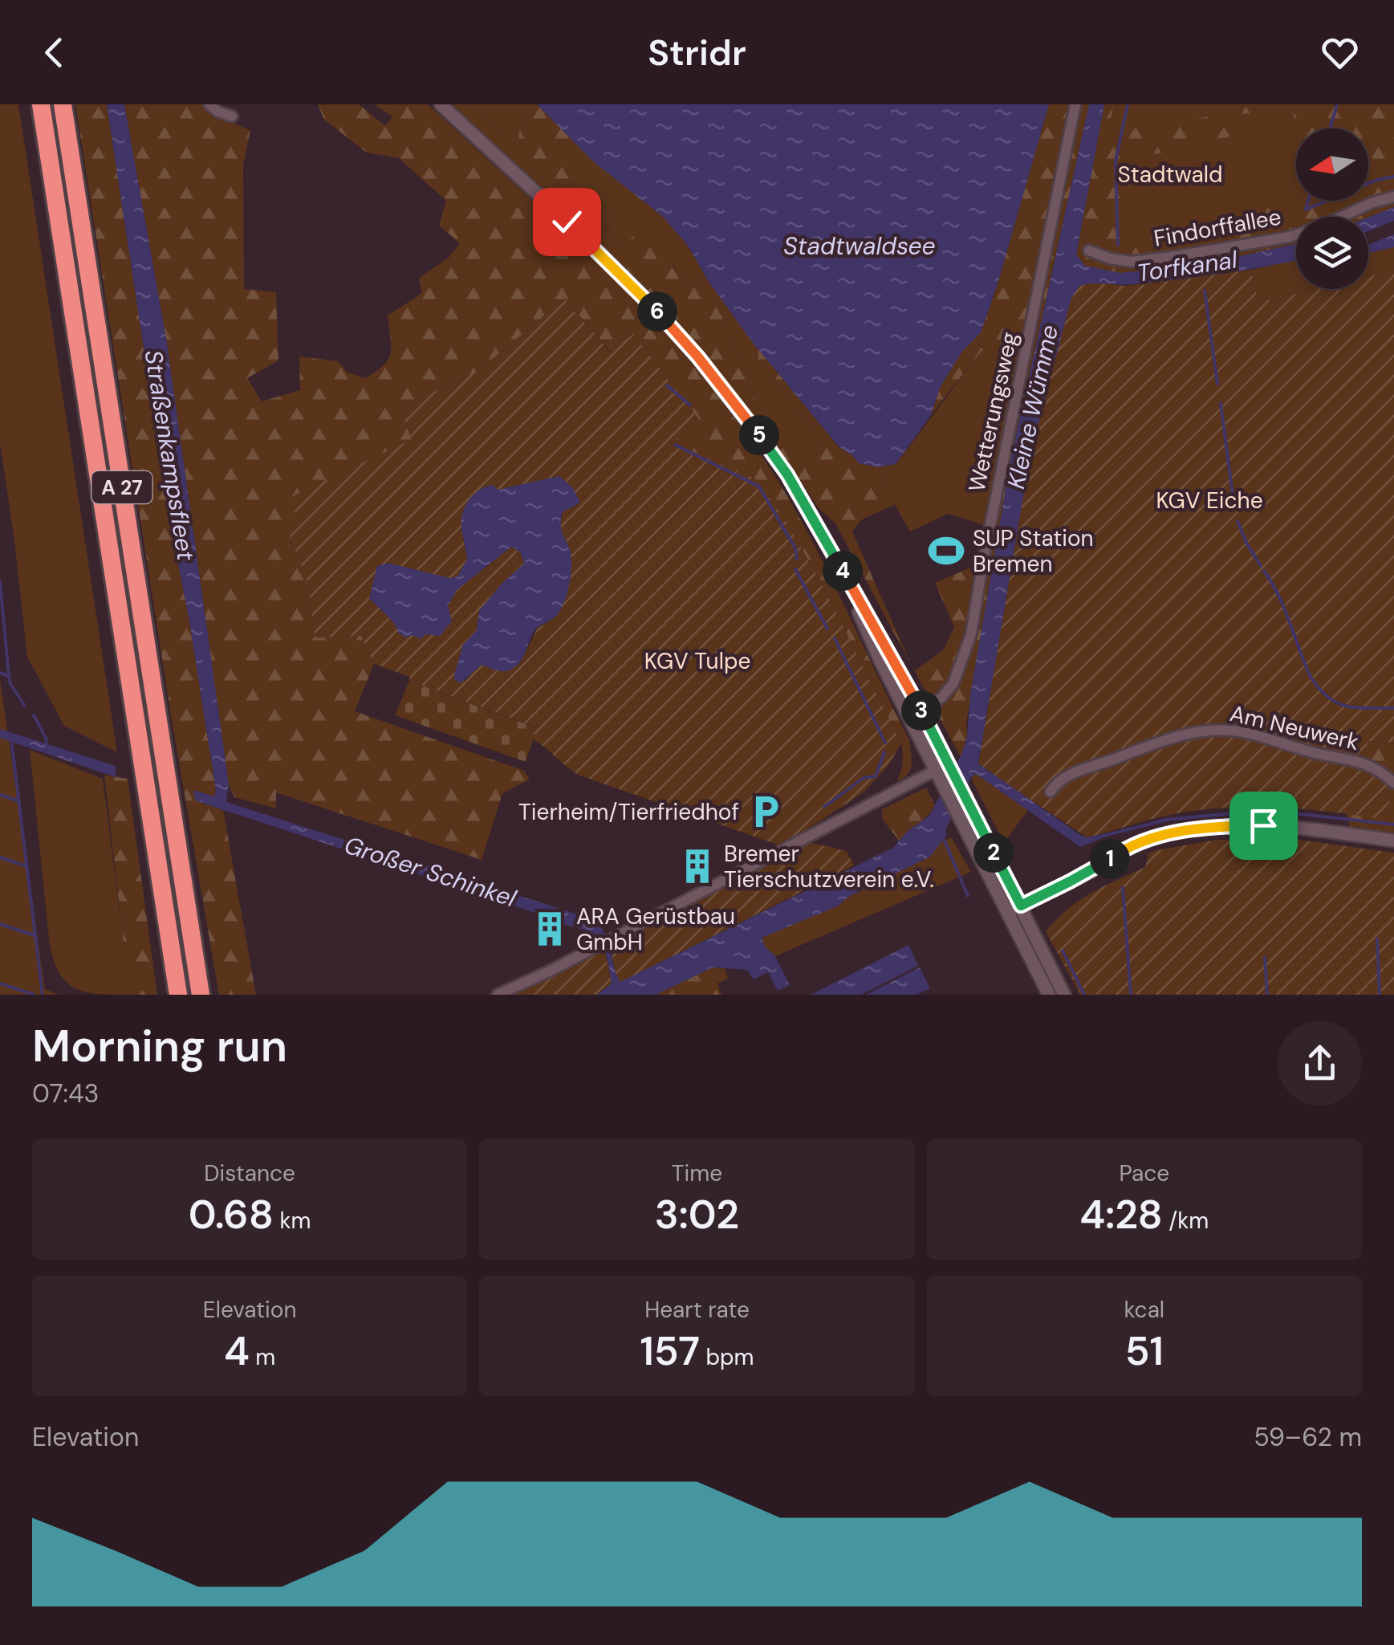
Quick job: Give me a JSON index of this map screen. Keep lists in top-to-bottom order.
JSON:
{
  "streets": {
    "highway": ["A 27"],
    "street": ["Findorffallee", "Wetterungsweg", "Am Neuwerk"]
  },
  "water": [
    "Stadtwaldsee",
    "Torfkanal",
    "Kleine Wümme",
    "Straßenkampsfleet",
    "Großer Schinkel"
  ],
  "parks": ["Stadtwald", "KGV Eiche", "KGV Tulpe"],
  "places": {
    "sports": ["SUP Station Bremen"],
    "parking": ["Tierheim/Tierfriedhof"],
    "building": ["Bremer Tierschutzverein e.V.", "ARA Gerüstbau GmbH"]
  },
  "north": "left",
  "page": {
    "header": "Stridr",
    "pins": [
      "6",
      "5",
      "4",
      "3",
      "2",
      "1"
    ],
    "heading": ["Morning run", "07:43"],
    "stats": [
      ["Distance", "0.68 km"],
      ["Time", "3:02"],
      ["Pace", "4:28 /km"],
      ["Elevation", "4 m"],
      ["Heart rate", "157 bpm"],
      ["kcal", "51"]
    ],
    "chart": ["Elevation", "59–62 m"]
  }
}
